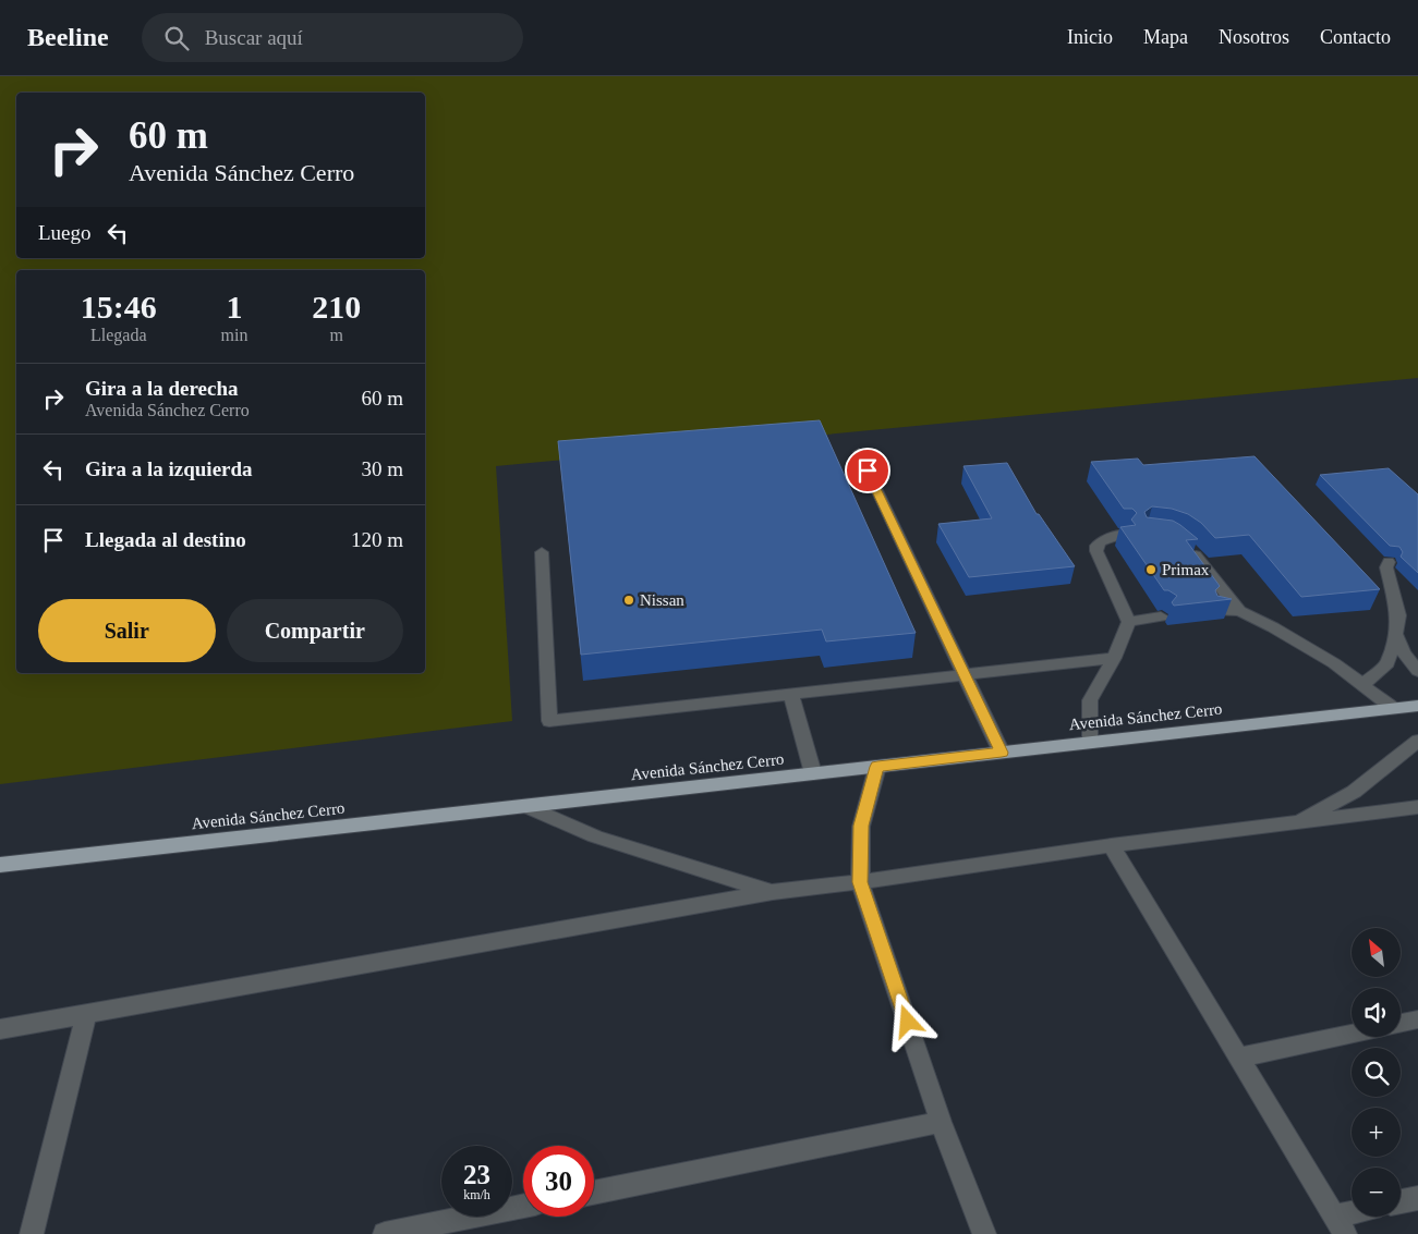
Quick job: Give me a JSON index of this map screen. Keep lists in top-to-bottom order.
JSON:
{
  "streets": {
    "highway": ["Avenida Sánchez Cerro"]
  },
  "places": ["Primax", "Nissan"],
  "north": "top left",
  "page": {
    "header": "Beeline",
    "search": "Buscar aquí",
    "nav": [
      "Inicio",
      "Mapa",
      "Nosotros",
      "Contacto"
    ],
    "turn": ["60 m", "Avenida Sánchez Cerro"],
    "then": "Luego",
    "eta": [
      "15:46",
      "Llegada",
      "1",
      "min",
      "210",
      "m"
    ],
    "list": [
      {
        "name": "Gira a la derecha",
        "note": "Avenida Sánchez Cerro",
        "value": "60 m"
      },
      {
        "name": "Gira a la izquierda",
        "value": "30 m"
      },
      {
        "name": "Llegada al destino",
        "value": "120 m"
      }
    ],
    "buttons": ["Salir", "Compartir"],
    "map_buttons": ["+", "−"],
    "speed": "23 km/h",
    "limit": "30"
  }
}
